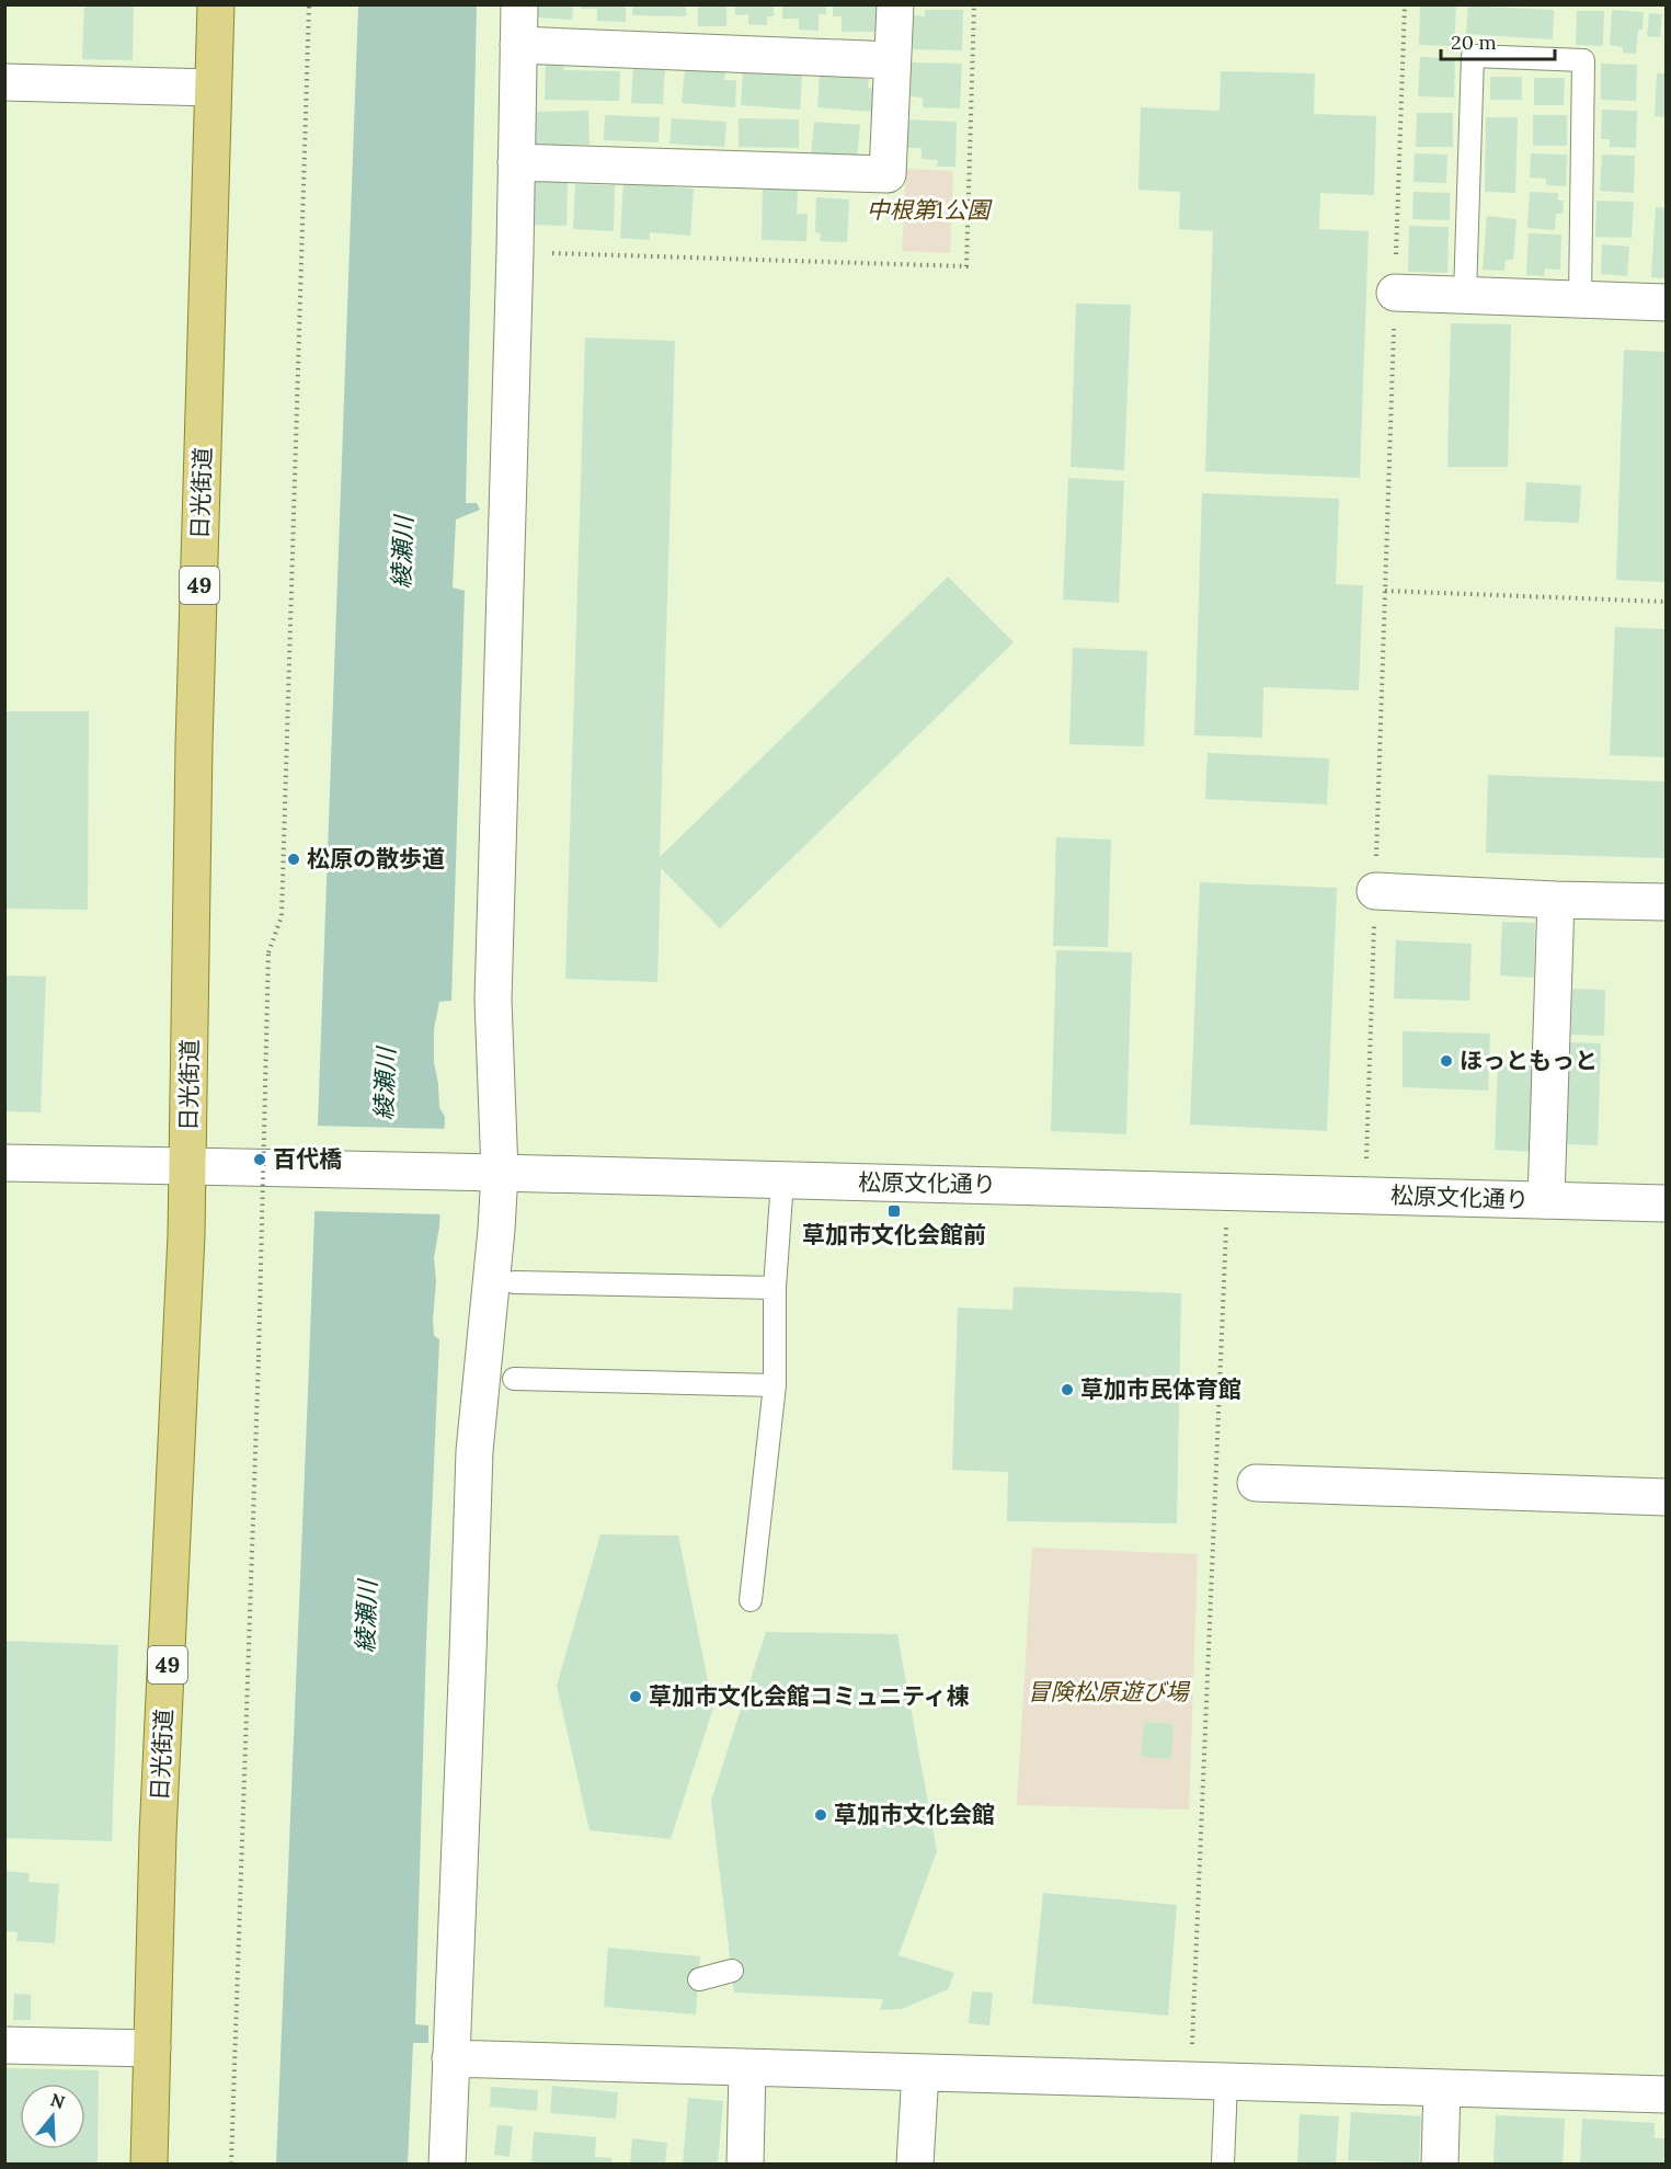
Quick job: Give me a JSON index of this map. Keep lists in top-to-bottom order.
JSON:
{
  "streets": {
    "main road": ["日光街道", "49"],
    "street": ["松原文化通り"]
  },
  "crossings": [
    ["日光街道", "松原文化通り"]
  ],
  "water": ["綾瀬川"],
  "parks": ["中根第1公園", "冒険松原遊び場"],
  "places": {
    "other": [
      "松原の散歩道",
      "ほっともっと",
      "百代橋",
      "草加市民体育館",
      "草加市文化会館コミュニティ棟",
      "草加市文化会館"
    ],
    "transit": ["草加市文化会館前"]
  },
  "scale_bar": "20 m",
  "north": "top"
}
